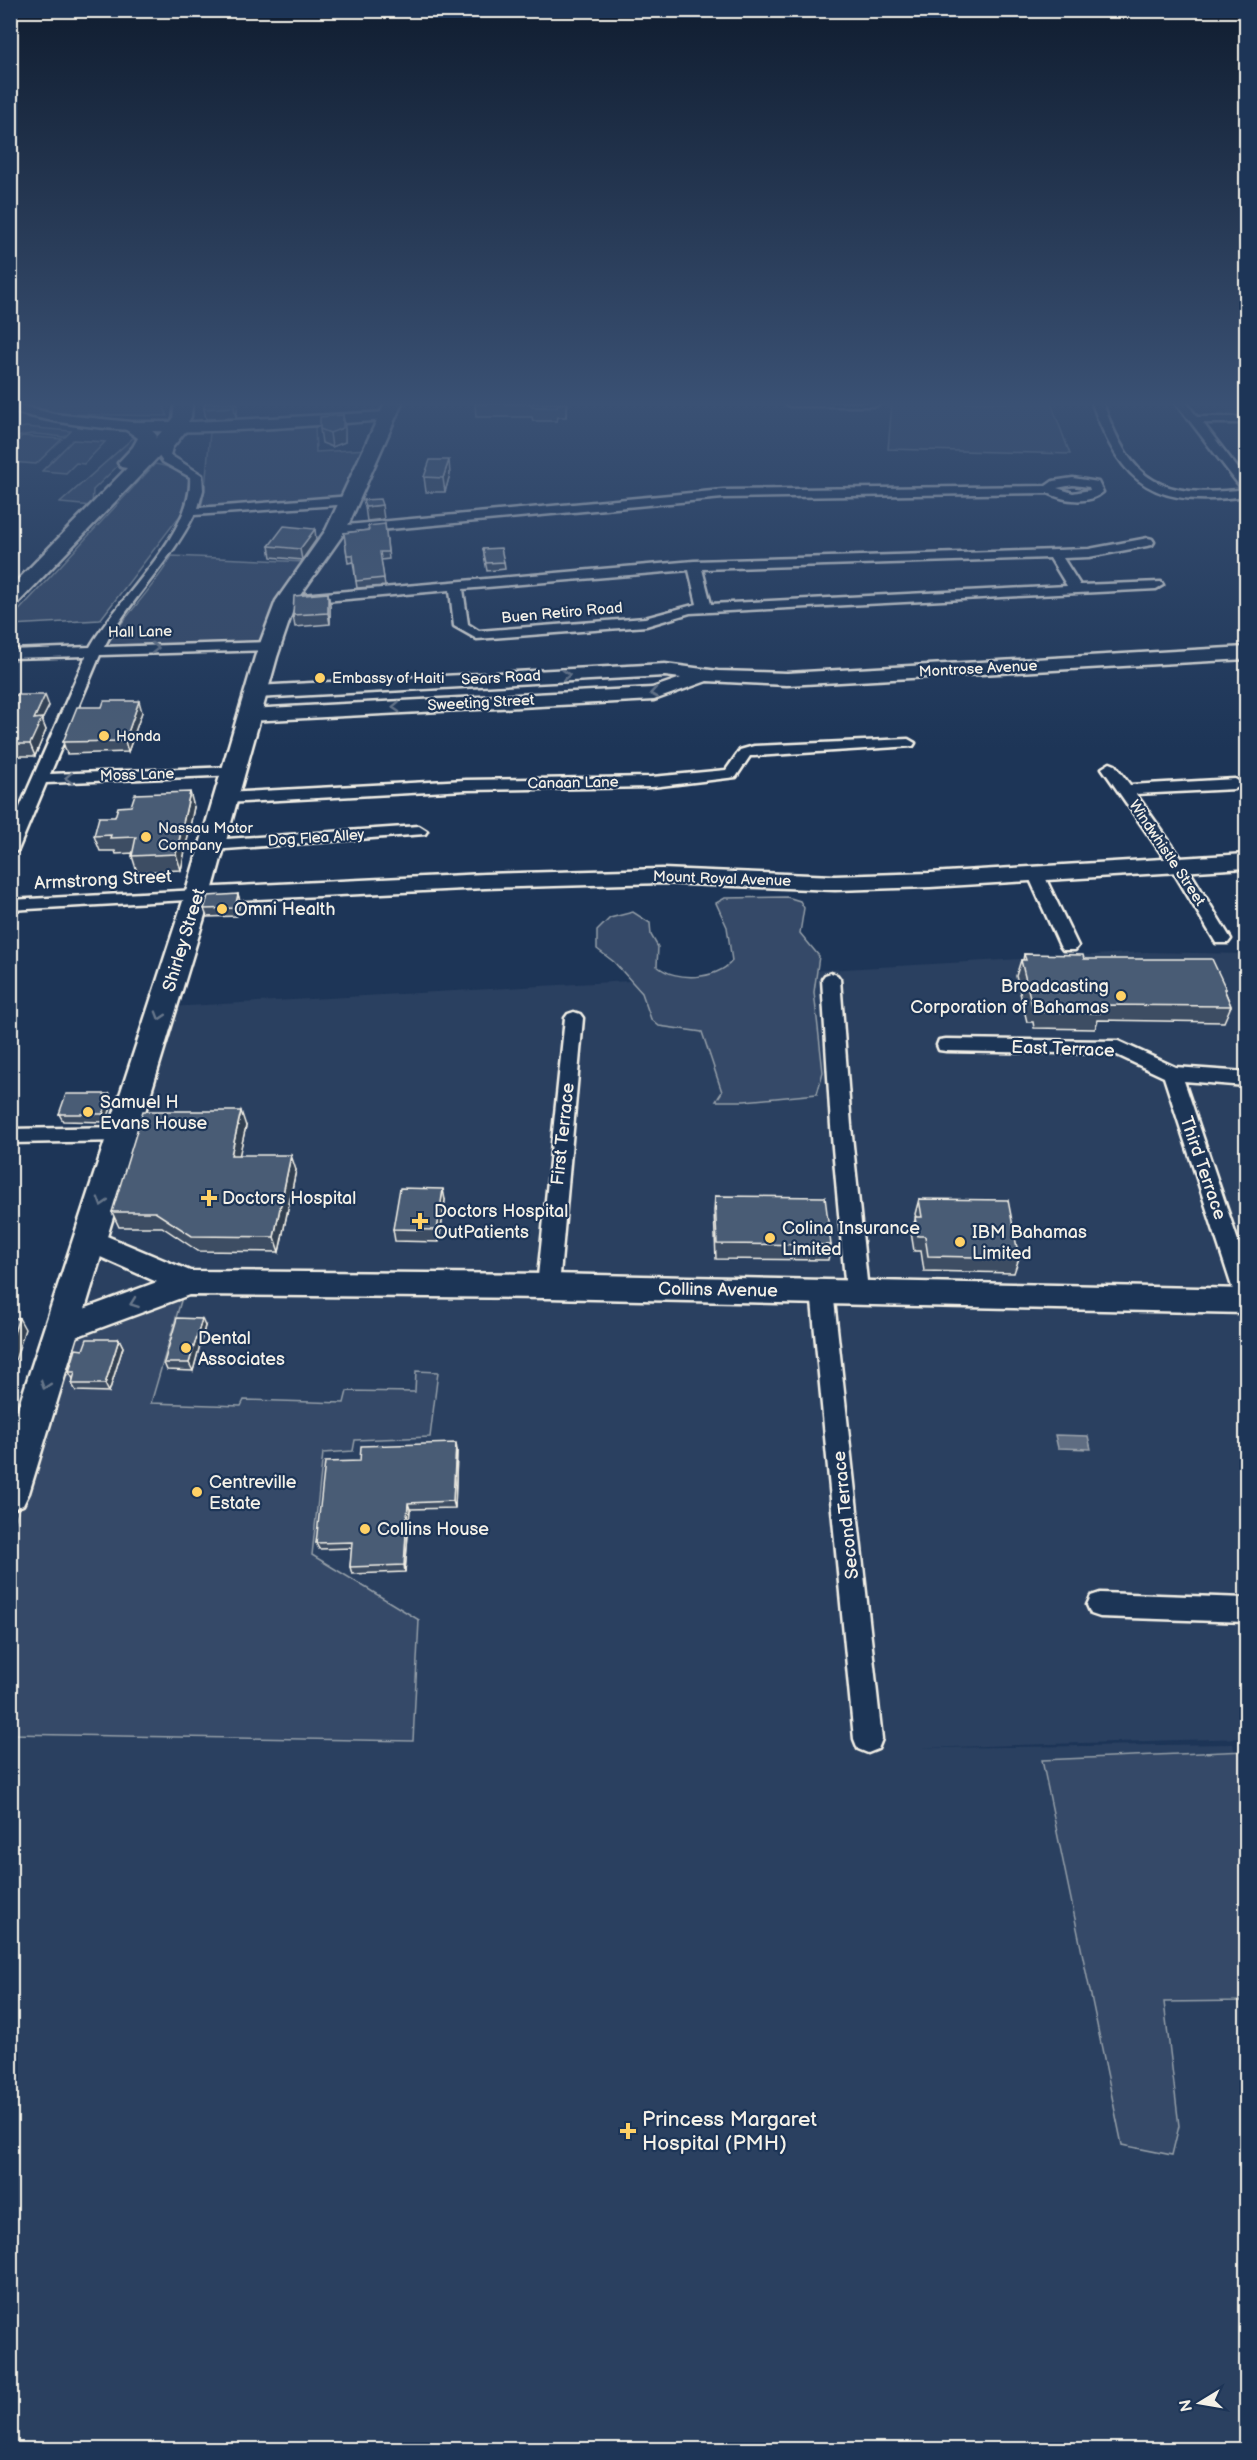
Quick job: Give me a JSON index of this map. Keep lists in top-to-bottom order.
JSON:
{
  "streets": {
    "highway": ["Shirley Street"],
    "street": [
      "Buen Retiro Road",
      "Hall Lane",
      "Montrose Avenue",
      "Sweeting Street",
      "Moss Lane",
      "Canaan Lane",
      "Dog Flea Alley",
      "Windwhistle Street",
      "Mount Royal Avenue",
      "Armstrong Street",
      "East Terrace",
      "First Terrace",
      "Third Terrace",
      "Collins Avenue",
      "Second Terrace"
    ]
  },
  "crossings": [
    ["Hall Lane", "Shirley Street"],
    ["Montrose Avenue", "Sweeting Street"],
    ["Sweeting Street", "Shirley Street"],
    ["Moss Lane", "Shirley Street"],
    ["Canaan Lane", "Shirley Street"],
    ["Dog Flea Alley", "Shirley Street"],
    ["Windwhistle Street", "Mount Royal Avenue"],
    ["Mount Royal Avenue", "Armstrong Street"],
    ["Mount Royal Avenue", "Shirley Street"],
    ["Armstrong Street", "Shirley Street"],
    ["Shirley Street", "Collins Avenue"],
    ["East Terrace", "Third Terrace"],
    ["First Terrace", "Collins Avenue"],
    ["Collins Avenue", "Second Terrace"]
  ],
  "one_way": ["Hall Lane", "Moss Lane", "Shirley Street"],
  "places": {
    "other": [
      "Embassy of Haiti",
      "Honda",
      "Nassau Motor Company",
      "Omni Health",
      "Broadcasting Corporation of Bahamas",
      "Samuel H Evans House",
      "Colina Insurance Limited",
      "IBM Bahamas Limited",
      "Dental Associates",
      "Centreville Estate",
      "Collins House"
    ],
    "health": ["Doctors Hospital", "Doctors Hospital OutPatients", "Princess Margaret Hospital (PMH)"]
  },
  "north": "left"
}
